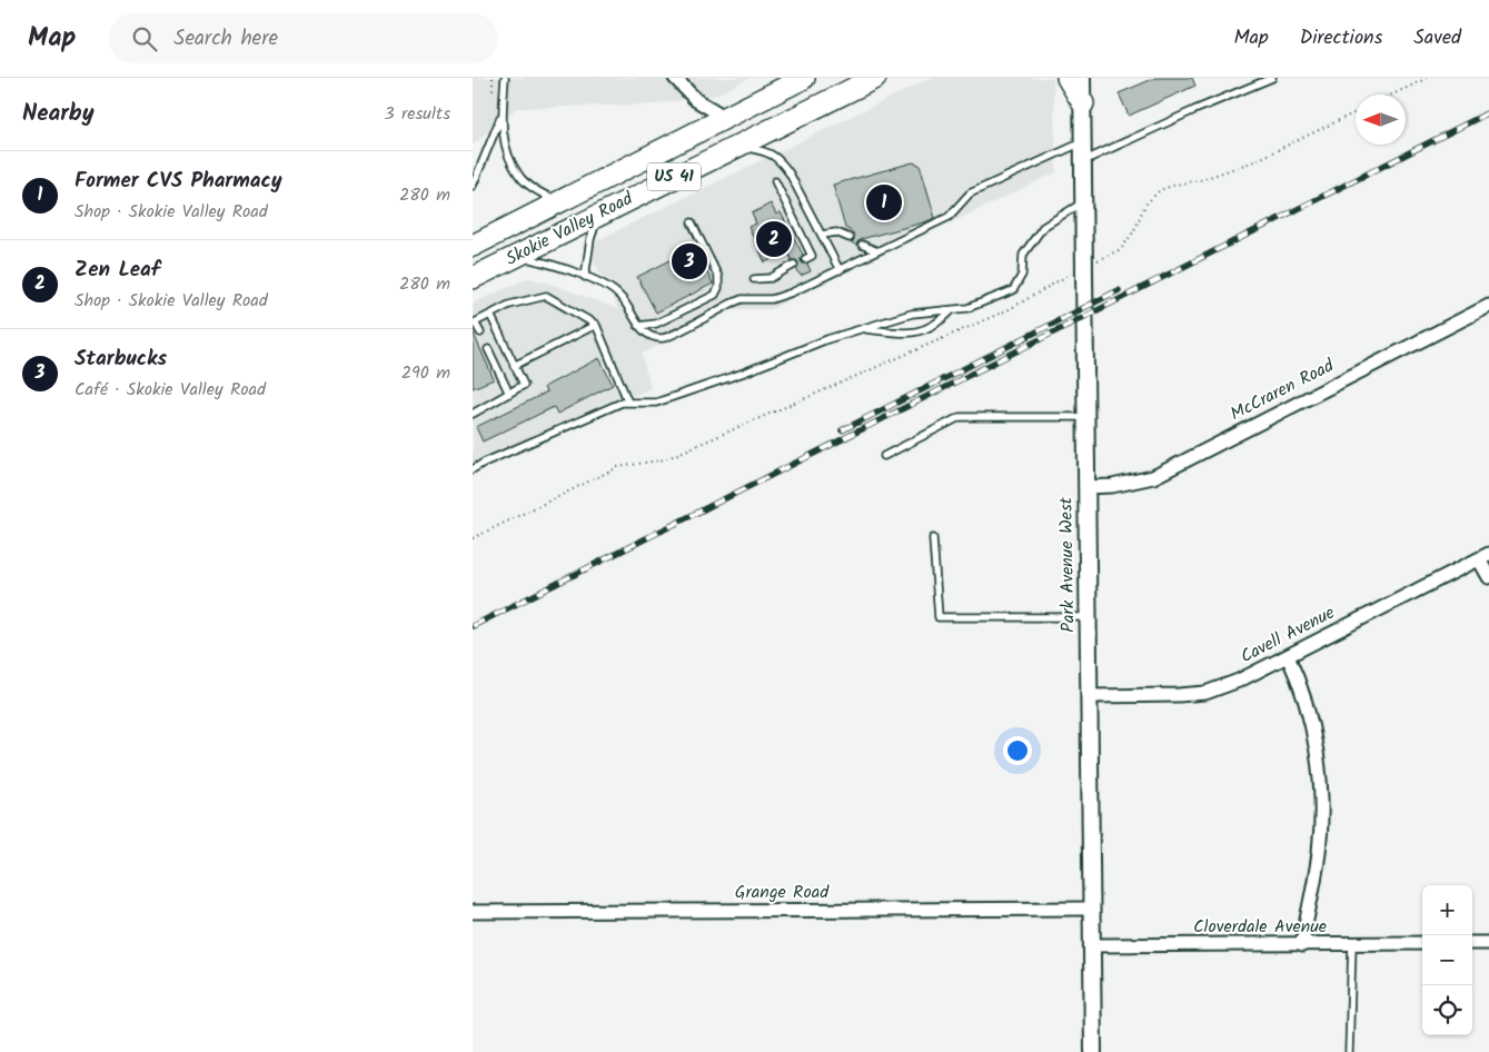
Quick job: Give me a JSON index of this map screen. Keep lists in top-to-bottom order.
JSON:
{
  "streets": {
    "highway": ["US 41", "Skokie Valley Road"],
    "street": [
      "McCraren Road",
      "Park Avenue West",
      "Cavell Avenue",
      "Grange Road",
      "Cloverdale Avenue"
    ]
  },
  "crossings": [
    ["McCraren Road", "Park Avenue West"],
    ["Park Avenue West", "Cavell Avenue"],
    ["Park Avenue West", "Grange Road"],
    ["Park Avenue West", "Cloverdale Avenue"]
  ],
  "north": "left",
  "page": {
    "header": "Map",
    "search": "Search here",
    "nav": ["Map", "Directions", "Saved"],
    "heading": ["Nearby", "3 results"],
    "list": [
      {
        "mark": "1",
        "name": "Former CVS Pharmacy",
        "note": "Shop · Skokie Valley Road",
        "value": "280 m"
      },
      {
        "mark": "2",
        "name": "Zen Leaf",
        "note": "Shop · Skokie Valley Road",
        "value": "280 m"
      },
      {
        "mark": "3",
        "name": "Starbucks",
        "note": "Café · Skokie Valley Road",
        "value": "290 m"
      }
    ],
    "pins": ["1", "2", "3"],
    "map_buttons": ["+", "−"]
  }
}
